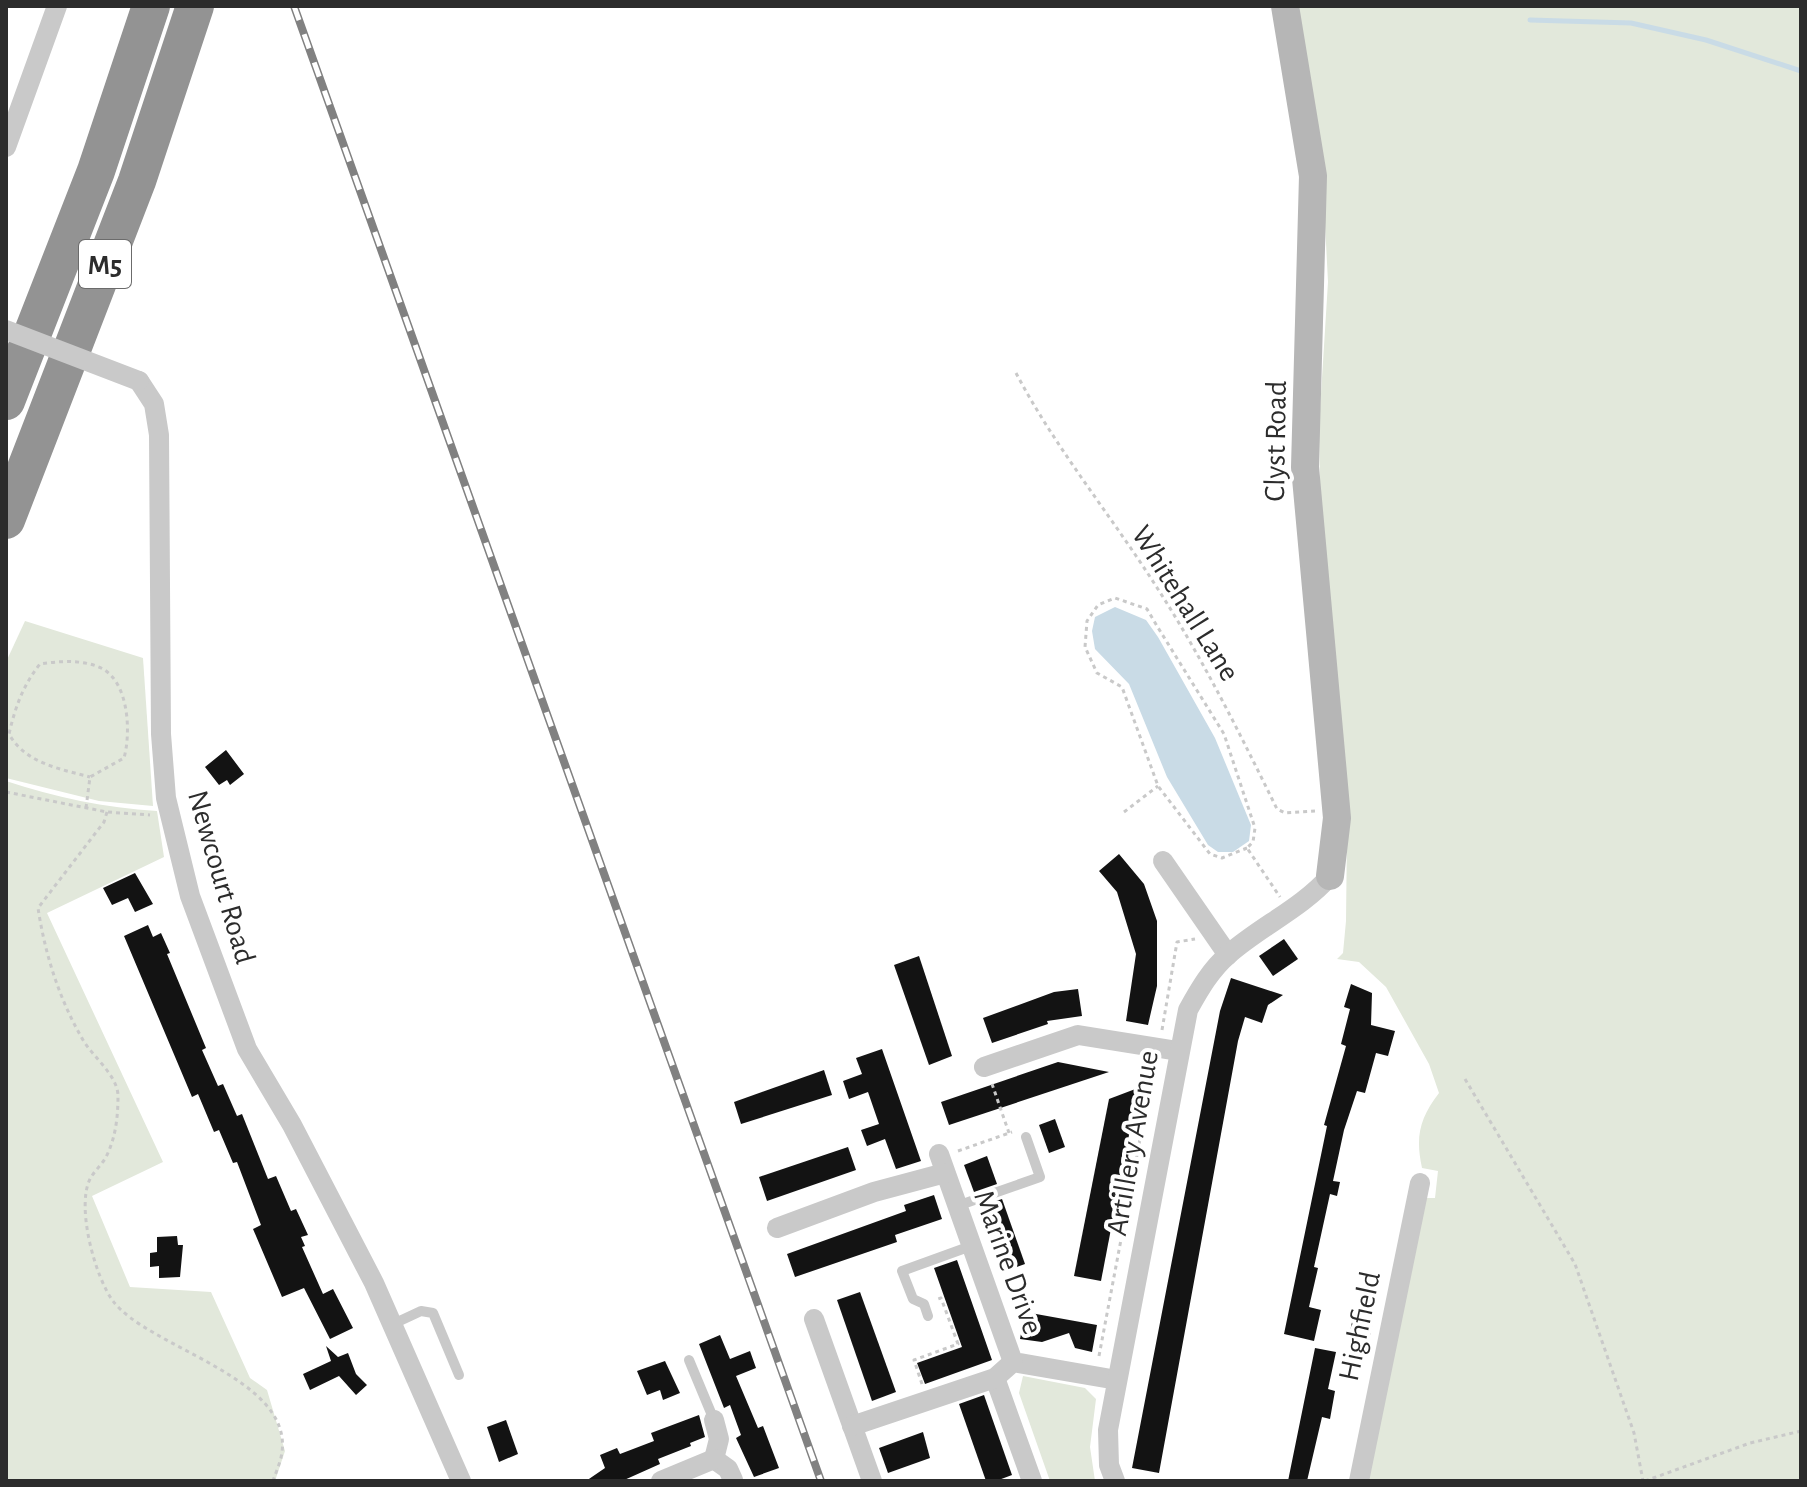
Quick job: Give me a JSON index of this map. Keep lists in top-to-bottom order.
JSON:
{
  "streets": {
    "highway": ["M5"],
    "street": [
      "Clyst Road",
      "Newcourt Road",
      "Artillery Avenue",
      "Marine Drive",
      "Highfield"
    ],
    "path": ["Whitehall Lane"]
  },
  "crossings": [
    ["Clyst Road", "Whitehall Lane"],
    ["Clyst Road", "Artillery Avenue"],
    ["Artillery Avenue", "Marine Drive"]
  ]
}
